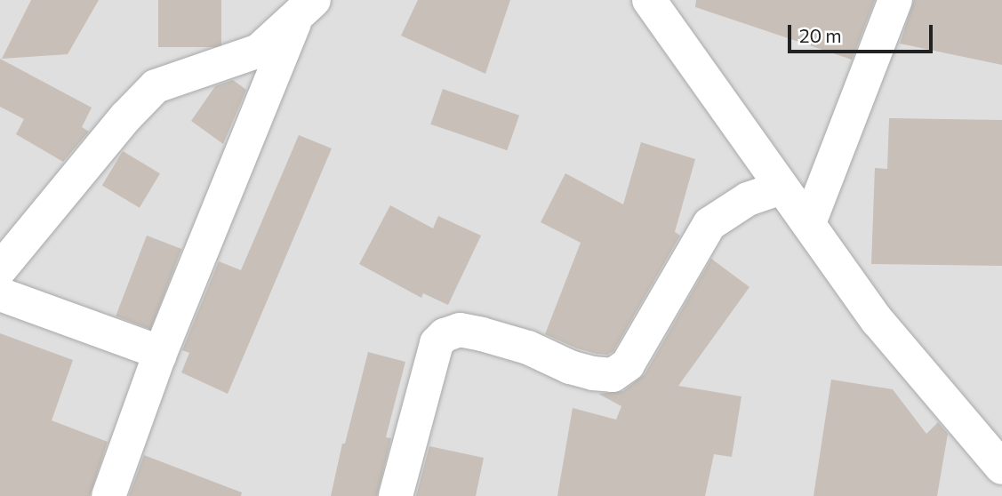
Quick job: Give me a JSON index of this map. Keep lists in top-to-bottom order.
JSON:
{
  "scale_bar": "20 m"
}
